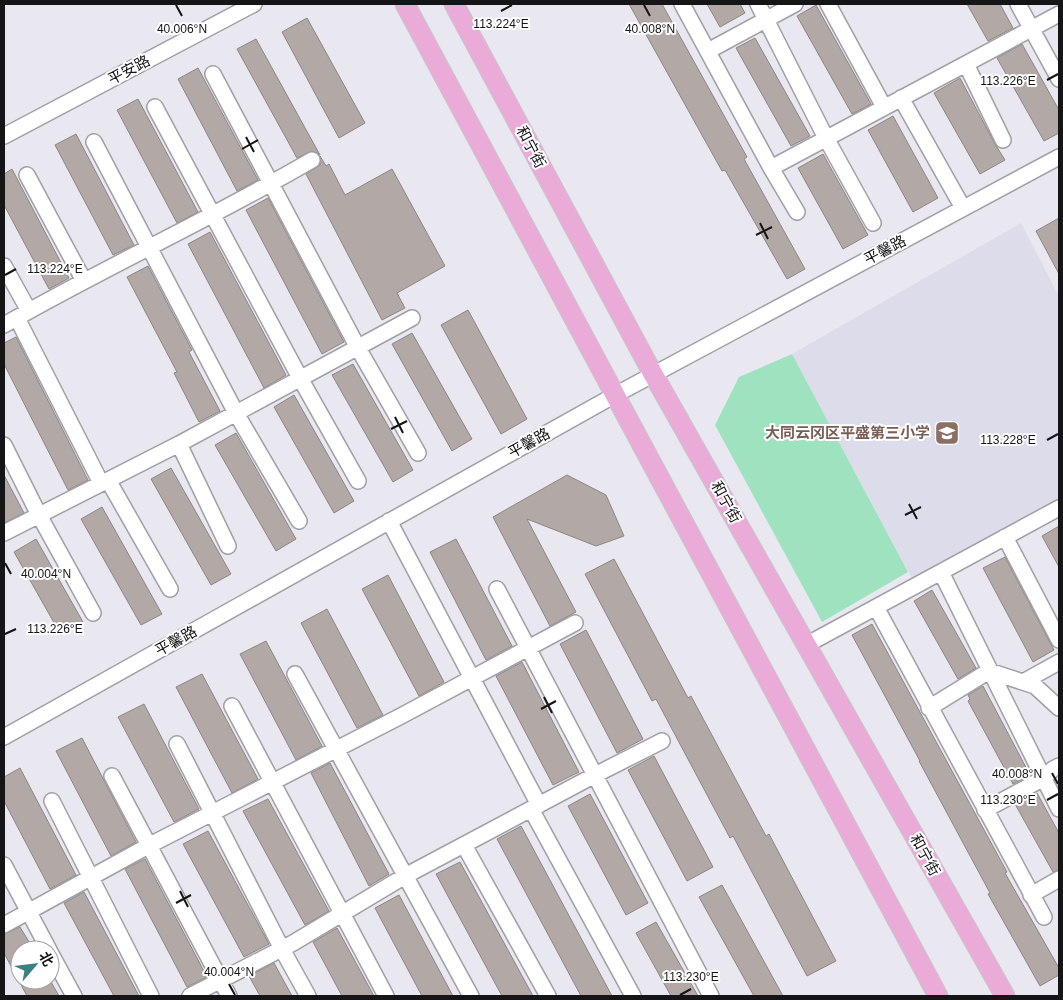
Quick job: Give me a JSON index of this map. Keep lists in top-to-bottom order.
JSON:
{
  "streets": {
    "main road": ["和宁街"],
    "street": ["平安路", "平馨路"]
  },
  "crossings": [
    ["和宁街", "平馨路"]
  ],
  "places": {
    "school or university": ["大同云冈区平盛第三小学"]
  },
  "north": "top right",
  "coordinates": [
    "113.224°E",
    "40.006°N",
    "40.008°N",
    "113.226°E",
    "113.228°E",
    "40.004°N",
    "113.230°E"
  ]
}
